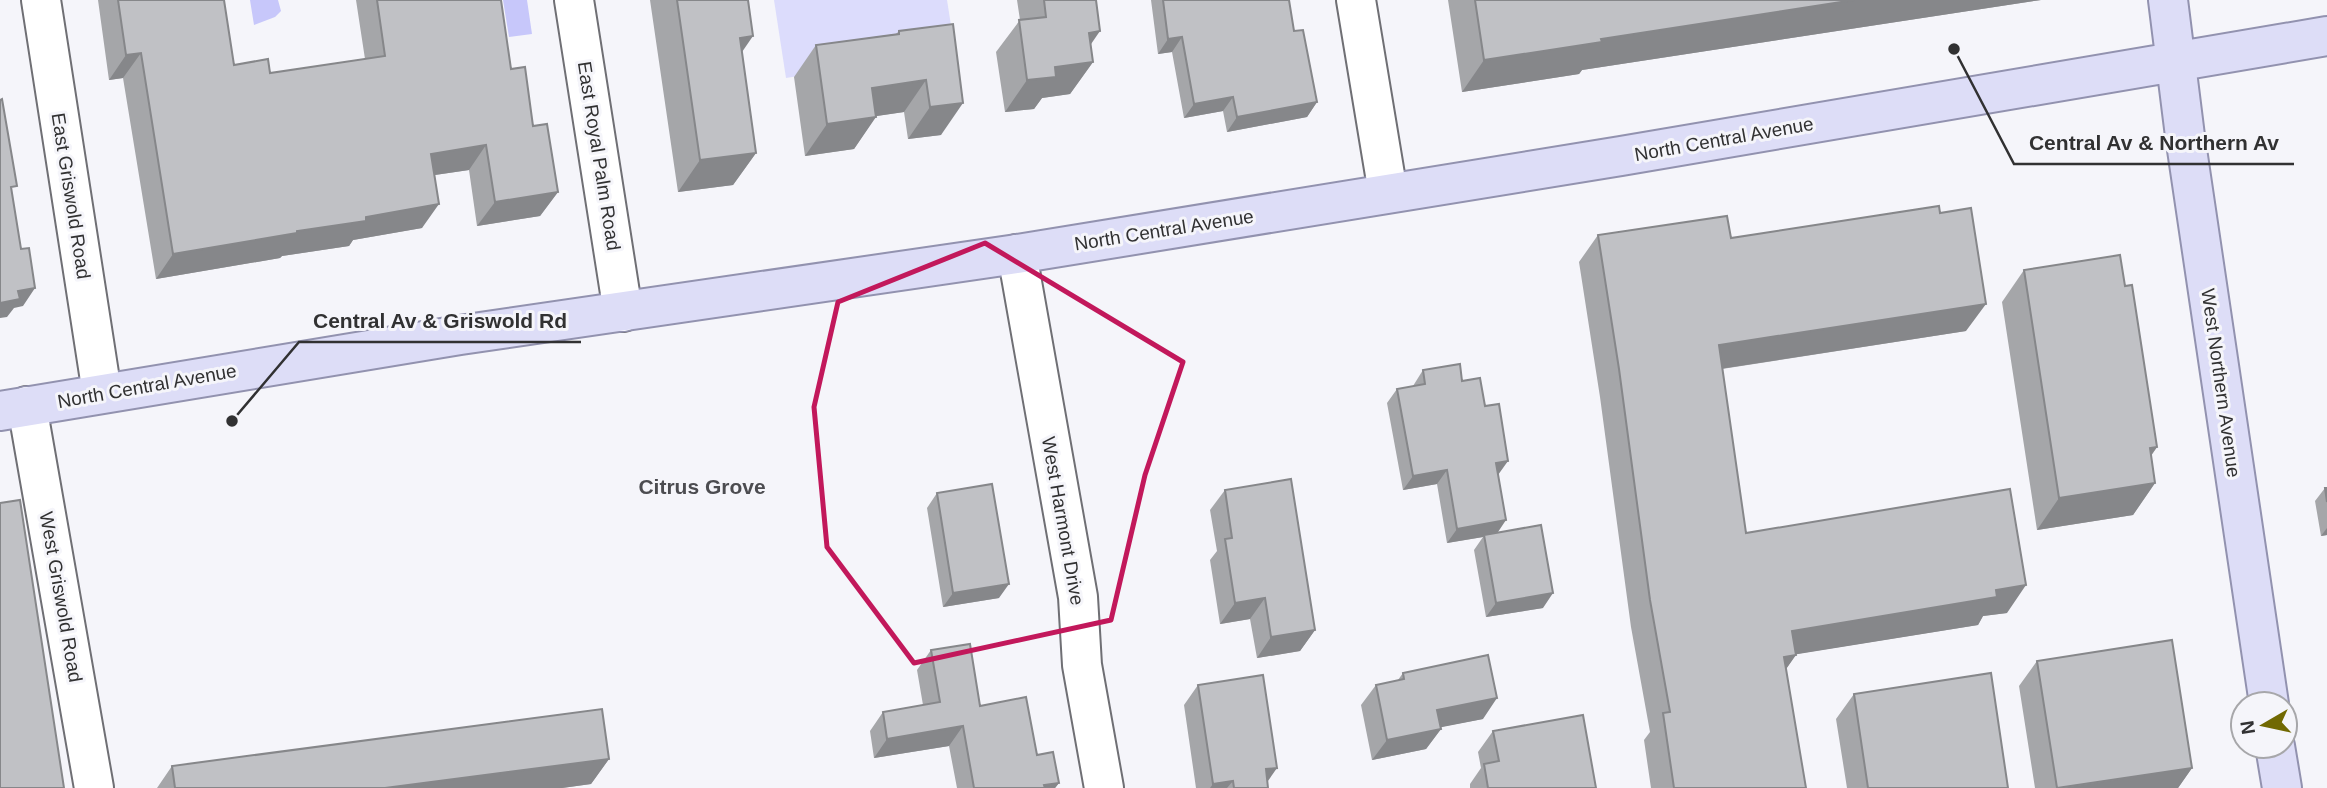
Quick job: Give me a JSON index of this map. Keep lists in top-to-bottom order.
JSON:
{
  "streets": {
    "main road": ["North Central Avenue", "West Northern Avenue"],
    "street": [
      "East Royal Palm Road",
      "East Griswold Road",
      "West Harmont Drive",
      "West Griswold Road"
    ]
  },
  "crossings": [
    ["North Central Avenue", "East Royal Palm Road"],
    ["North Central Avenue", "East Griswold Road"],
    ["North Central Avenue", "West Northern Avenue"],
    ["North Central Avenue", "West Harmont Drive"],
    ["North Central Avenue", "West Griswold Road"]
  ],
  "districts": ["Citrus Grove"],
  "places": ["Central Av & Northern Av", "Central Av & Griswold Rd"],
  "north": "left"
}
